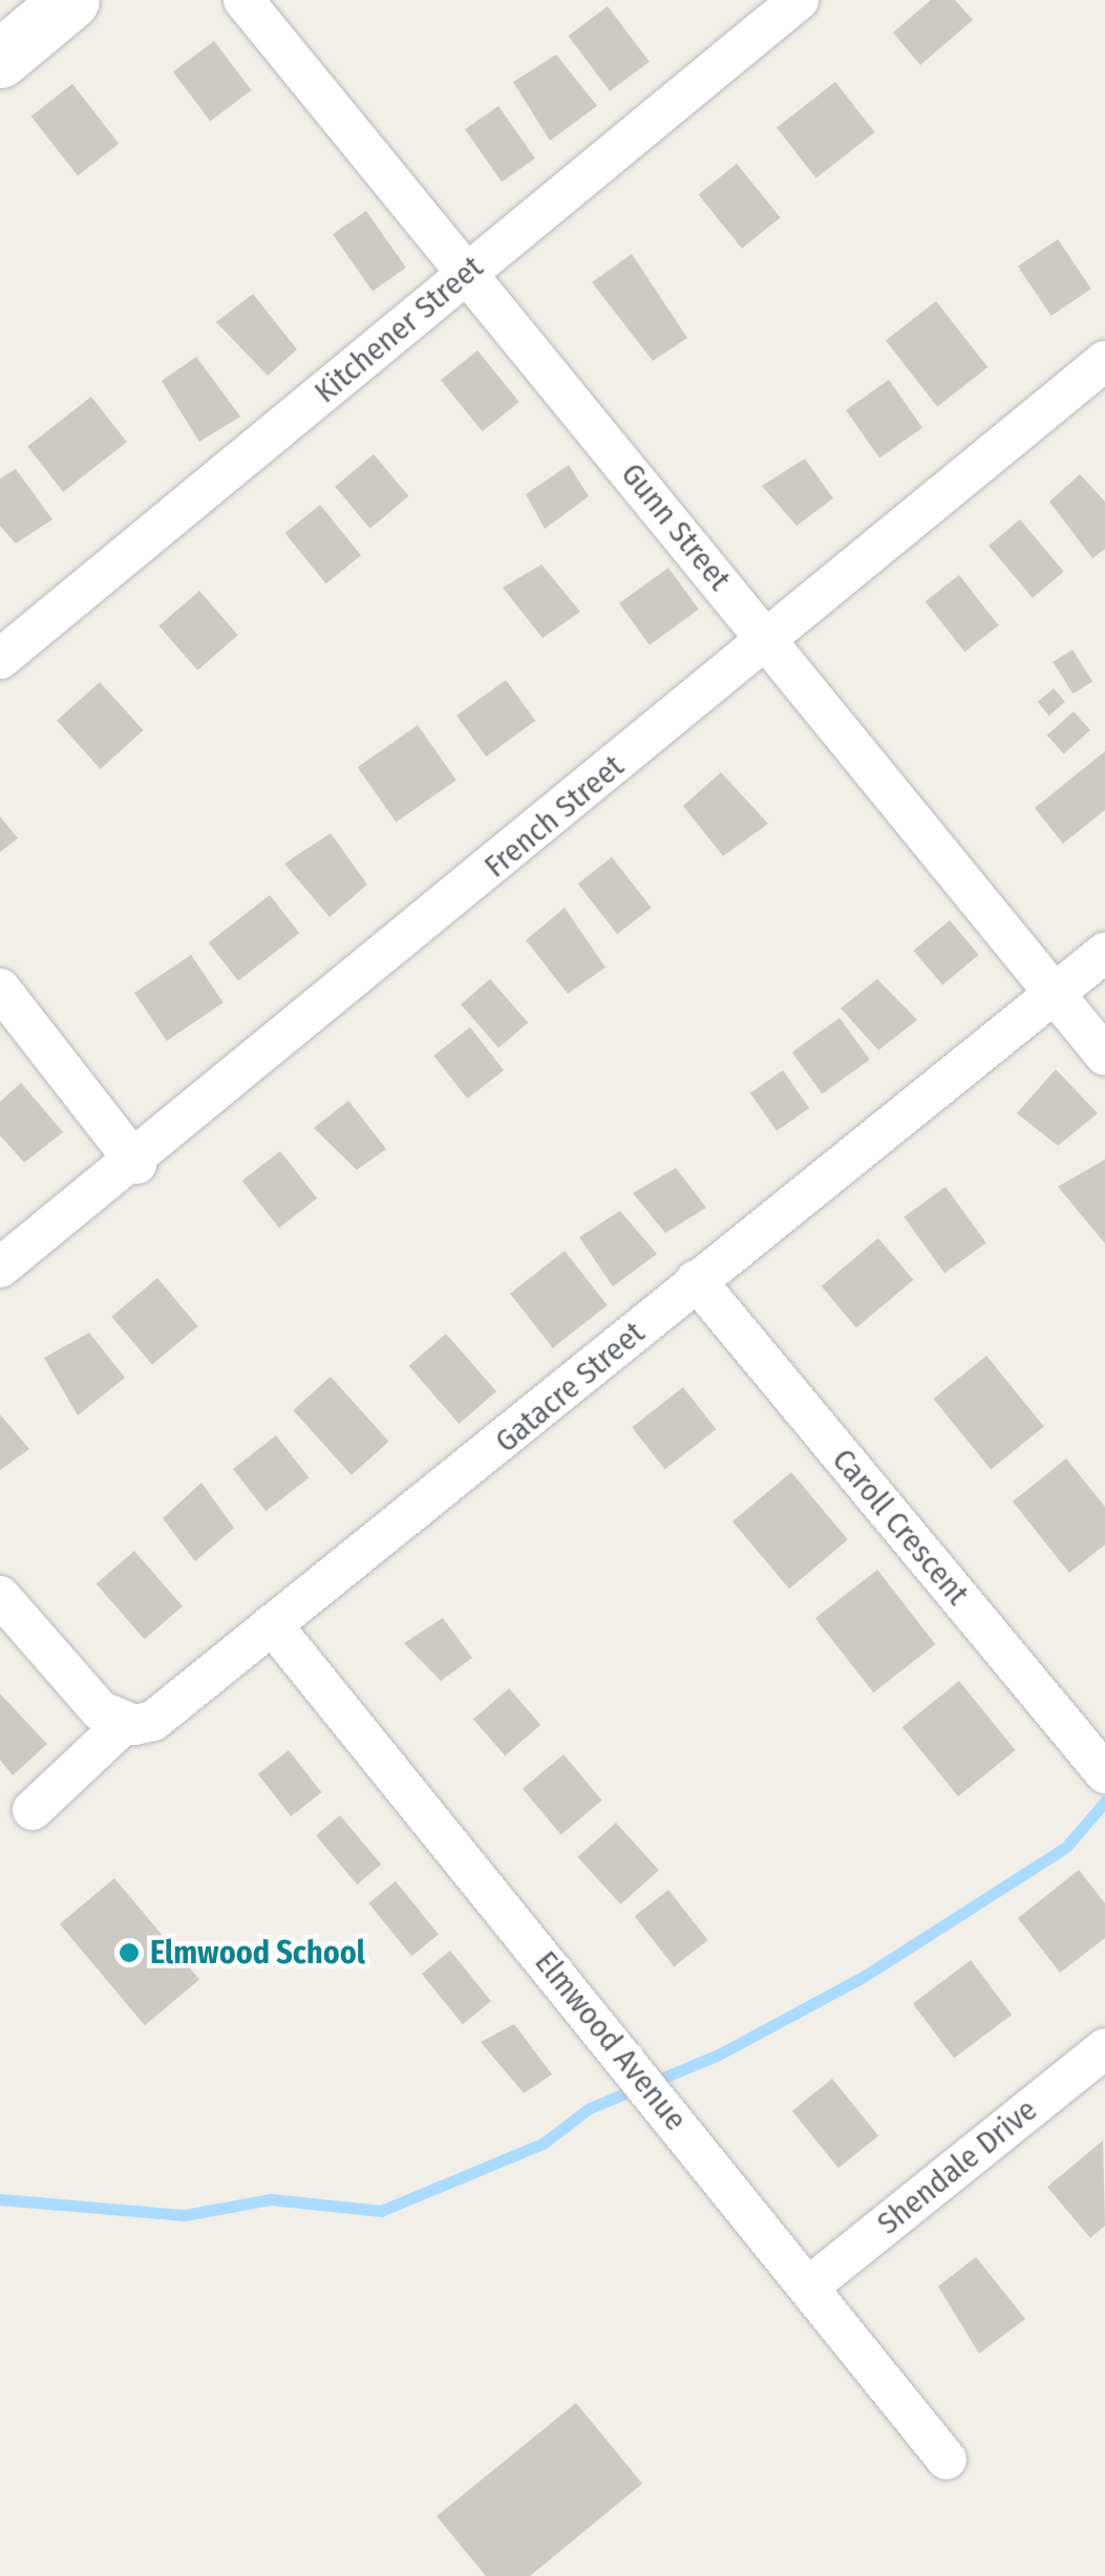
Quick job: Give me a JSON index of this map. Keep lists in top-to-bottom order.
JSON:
{
  "streets": {
    "street": [
      "Kitchener Street",
      "Gunn Street",
      "French Street",
      "Gatacre Street",
      "Caroll Crescent",
      "Elmwood Avenue",
      "Shendale Drive"
    ]
  },
  "crossings": [
    ["Kitchener Street", "Gunn Street"],
    ["Gunn Street", "French Street"],
    ["Gunn Street", "Gatacre Street"],
    ["Gatacre Street", "Caroll Crescent"],
    ["Gatacre Street", "Elmwood Avenue"],
    ["Elmwood Avenue", "Shendale Drive"]
  ],
  "places": ["Elmwood School"]
}
